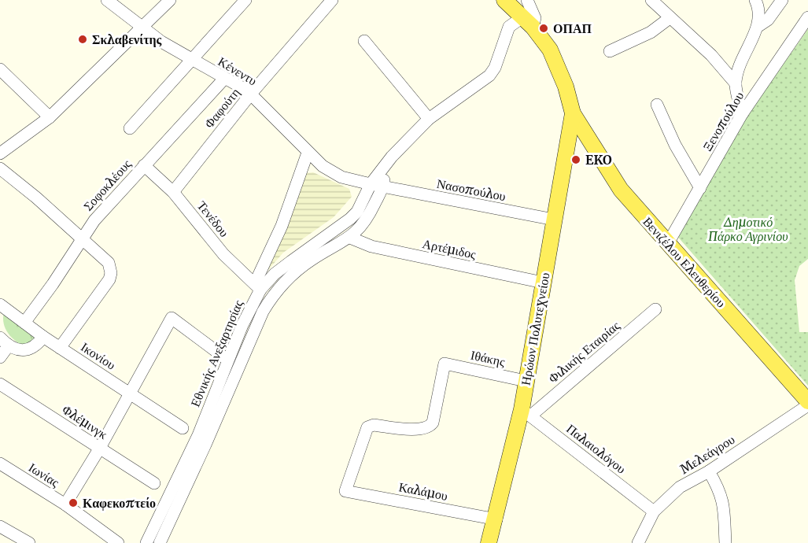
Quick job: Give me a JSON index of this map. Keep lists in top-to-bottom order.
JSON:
{
  "streets": {
    "main road": ["Βενιζέλου Ελευθερίου", "Ηρώων Πολυτεχνείου"],
    "street": [
      "Κένεντυ",
      "Φαφούτη",
      "Ξενοπούλου",
      "Σοφοκλέους",
      "Νασοπούλου",
      "Τενέδου",
      "Αρτέμιδος",
      "Φιλικής Εταιρίας",
      "Εθνικής Ανεξαρτησίας",
      "Ικονίου",
      "Ιθάκης",
      "Φλέμινγκ",
      "Παλαιολόγου",
      "Μελεάγρου",
      "Ιωνίας",
      "Καλάμου"
    ]
  },
  "crossings": [
    ["Κένεντυ", "Φαφούτη"],
    ["Κένεντυ", "Σοφοκλέους"],
    ["Κένεντυ", "Νασοπούλου"],
    ["Κένεντυ", "Εθνικής Ανεξαρτησίας"],
    ["Φαφούτη", "Τενέδου"],
    ["Ξενοπούλου", "Βενιζέλου Ελευθερίου"],
    ["Σοφοκλέους", "Τενέδου"],
    ["Σοφοκλέους", "Ικονίου"],
    ["Νασοπούλου", "Ηρώων Πολυτεχνείου"],
    ["Νασοπούλου", "Εθνικής Ανεξαρτησίας"],
    ["Τενέδου", "Εθνικής Ανεξαρτησίας"],
    ["Αρτέμιδος", "Ηρώων Πολυτεχνείου"],
    ["Βενιζέλου Ελευθερίου", "Ηρώων Πολυτεχνείου"],
    ["Ηρώων Πολυτεχνείου", "Φιλικής Εταιρίας"],
    ["Ηρώων Πολυτεχνείου", "Ιθάκης"],
    ["Ηρώων Πολυτεχνείου", "Παλαιολόγου"],
    ["Ηρώων Πολυτεχνείου", "Καλάμου"],
    ["Φιλικής Εταιρίας", "Παλαιολόγου"],
    ["Ιθάκης", "Καλάμου"],
    ["Παλαιολόγου", "Μελεάγρου"]
  ],
  "parks": ["Δημοτικό Πάρκο Αγρινίου"],
  "places": [
    "ΟΠΑΠ",
    "Σκλαβενίτης",
    "EKO",
    "Καφεκοπτείο"
  ]
}
